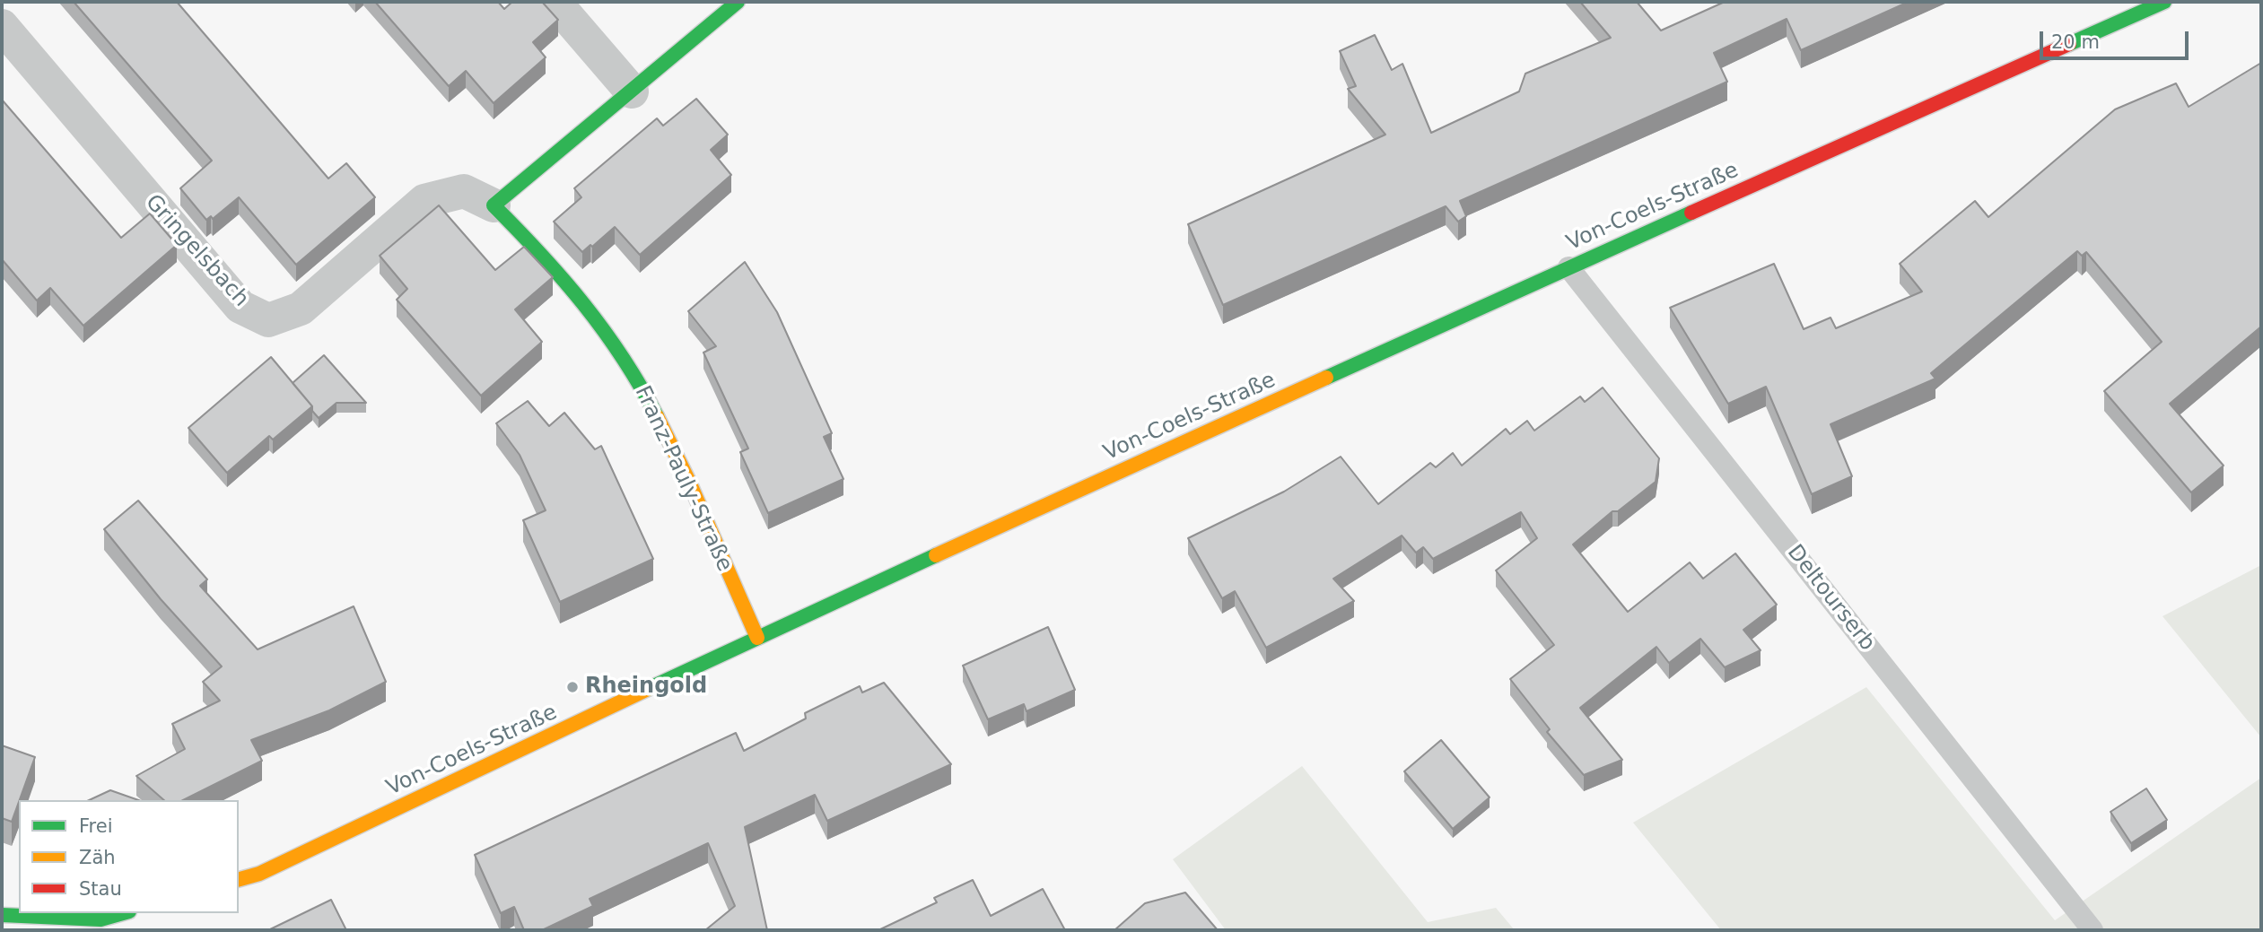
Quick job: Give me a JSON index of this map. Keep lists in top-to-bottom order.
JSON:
{
  "streets": {
    "main road": ["Von-Coels-Straße", "Franz-Pauly-Straße"],
    "street": ["Gringelsbach"],
    "lane": ["Deltourserb"]
  },
  "crossings": [
    ["Von-Coels-Straße", "Franz-Pauly-Straße"],
    ["Von-Coels-Straße", "Deltourserb"],
    ["Gringelsbach", "Franz-Pauly-Straße"]
  ],
  "places": ["Rheingold"],
  "legend": ["Frei", "Zäh", "Stau"],
  "scale_bar": "20 m"
}
